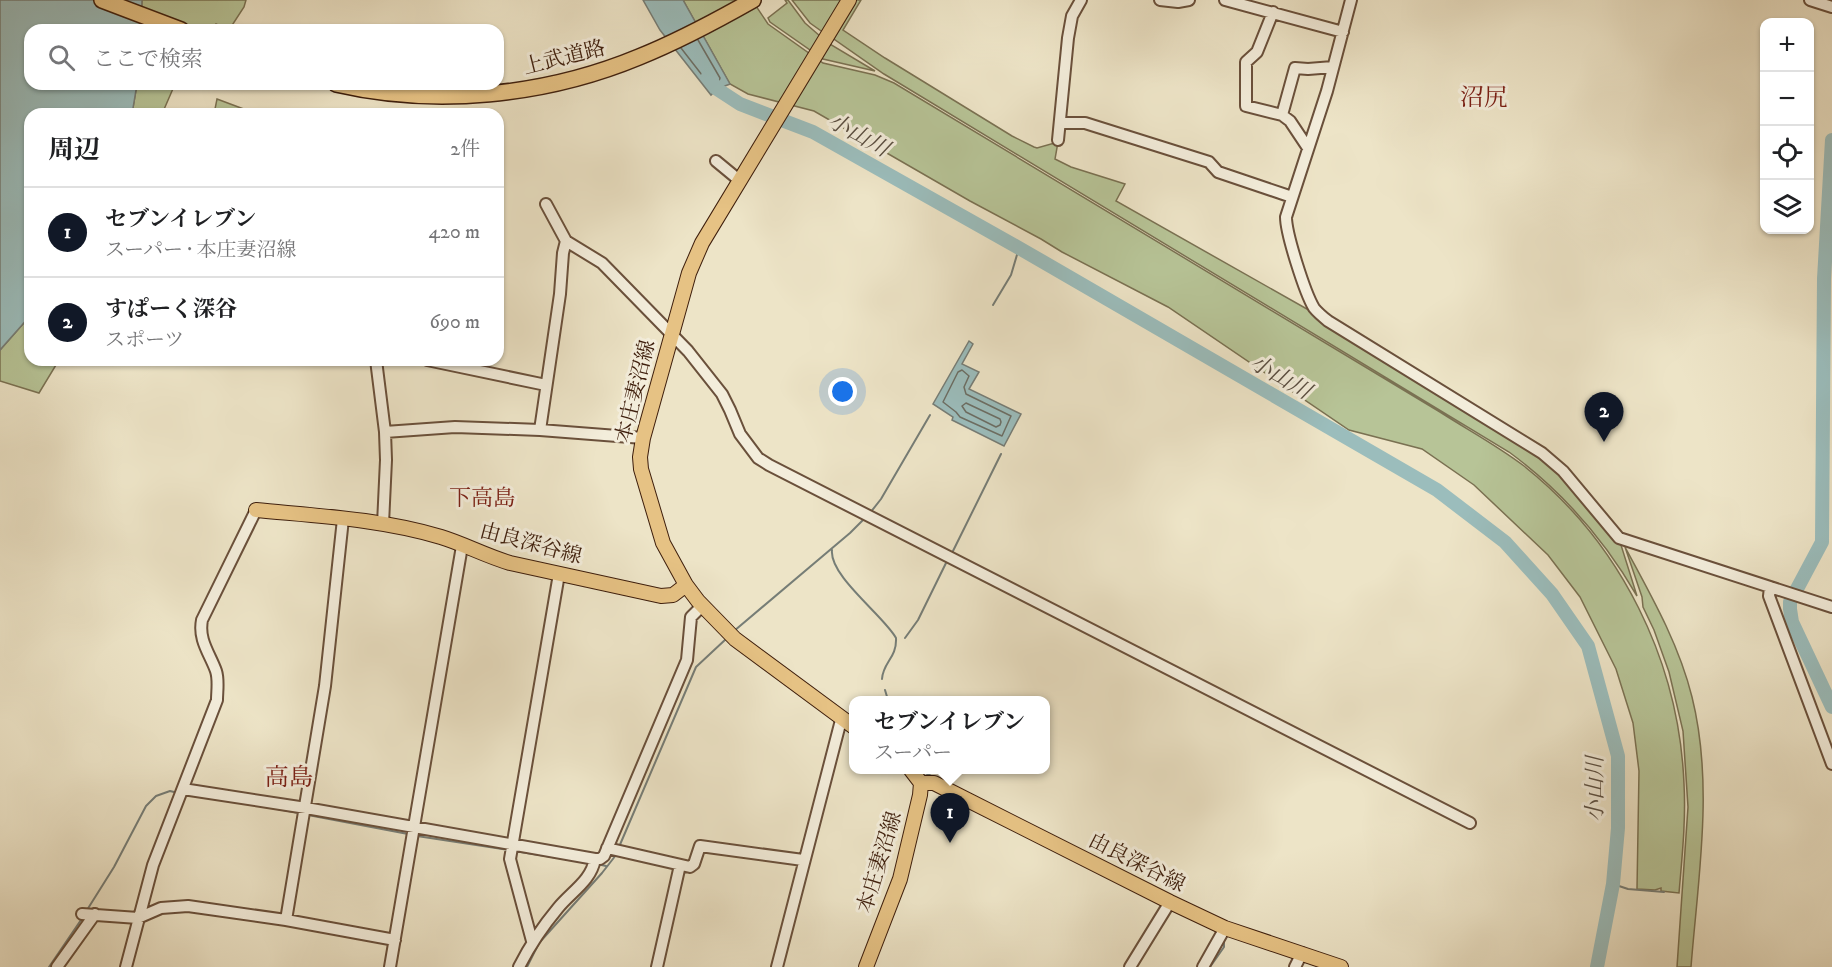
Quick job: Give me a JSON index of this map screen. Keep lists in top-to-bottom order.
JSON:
{
  "streets": {
    "highway": ["上武道路"],
    "main road": ["本庄妻沼線", "由良深谷線"]
  },
  "crossings": [
    ["本庄妻沼線", "由良深谷線"]
  ],
  "districts": ["沼尻", "下高島", "高島"],
  "water": ["小山川"],
  "page": {
    "map_buttons": ["+", "−"],
    "search": "ここで検索",
    "heading": ["周辺", "2件"],
    "list": [
      {
        "mark": "1",
        "name": "セブンイレブン",
        "note": "スーパー · 本庄妻沼線",
        "value": "420 m"
      },
      {
        "mark": "2",
        "name": "すぱーく深谷",
        "note": "スポーツ",
        "value": "690 m"
      }
    ],
    "pins": ["2", "1"],
    "popup": ["セブンイレブン", "スーパー"]
  }
}
